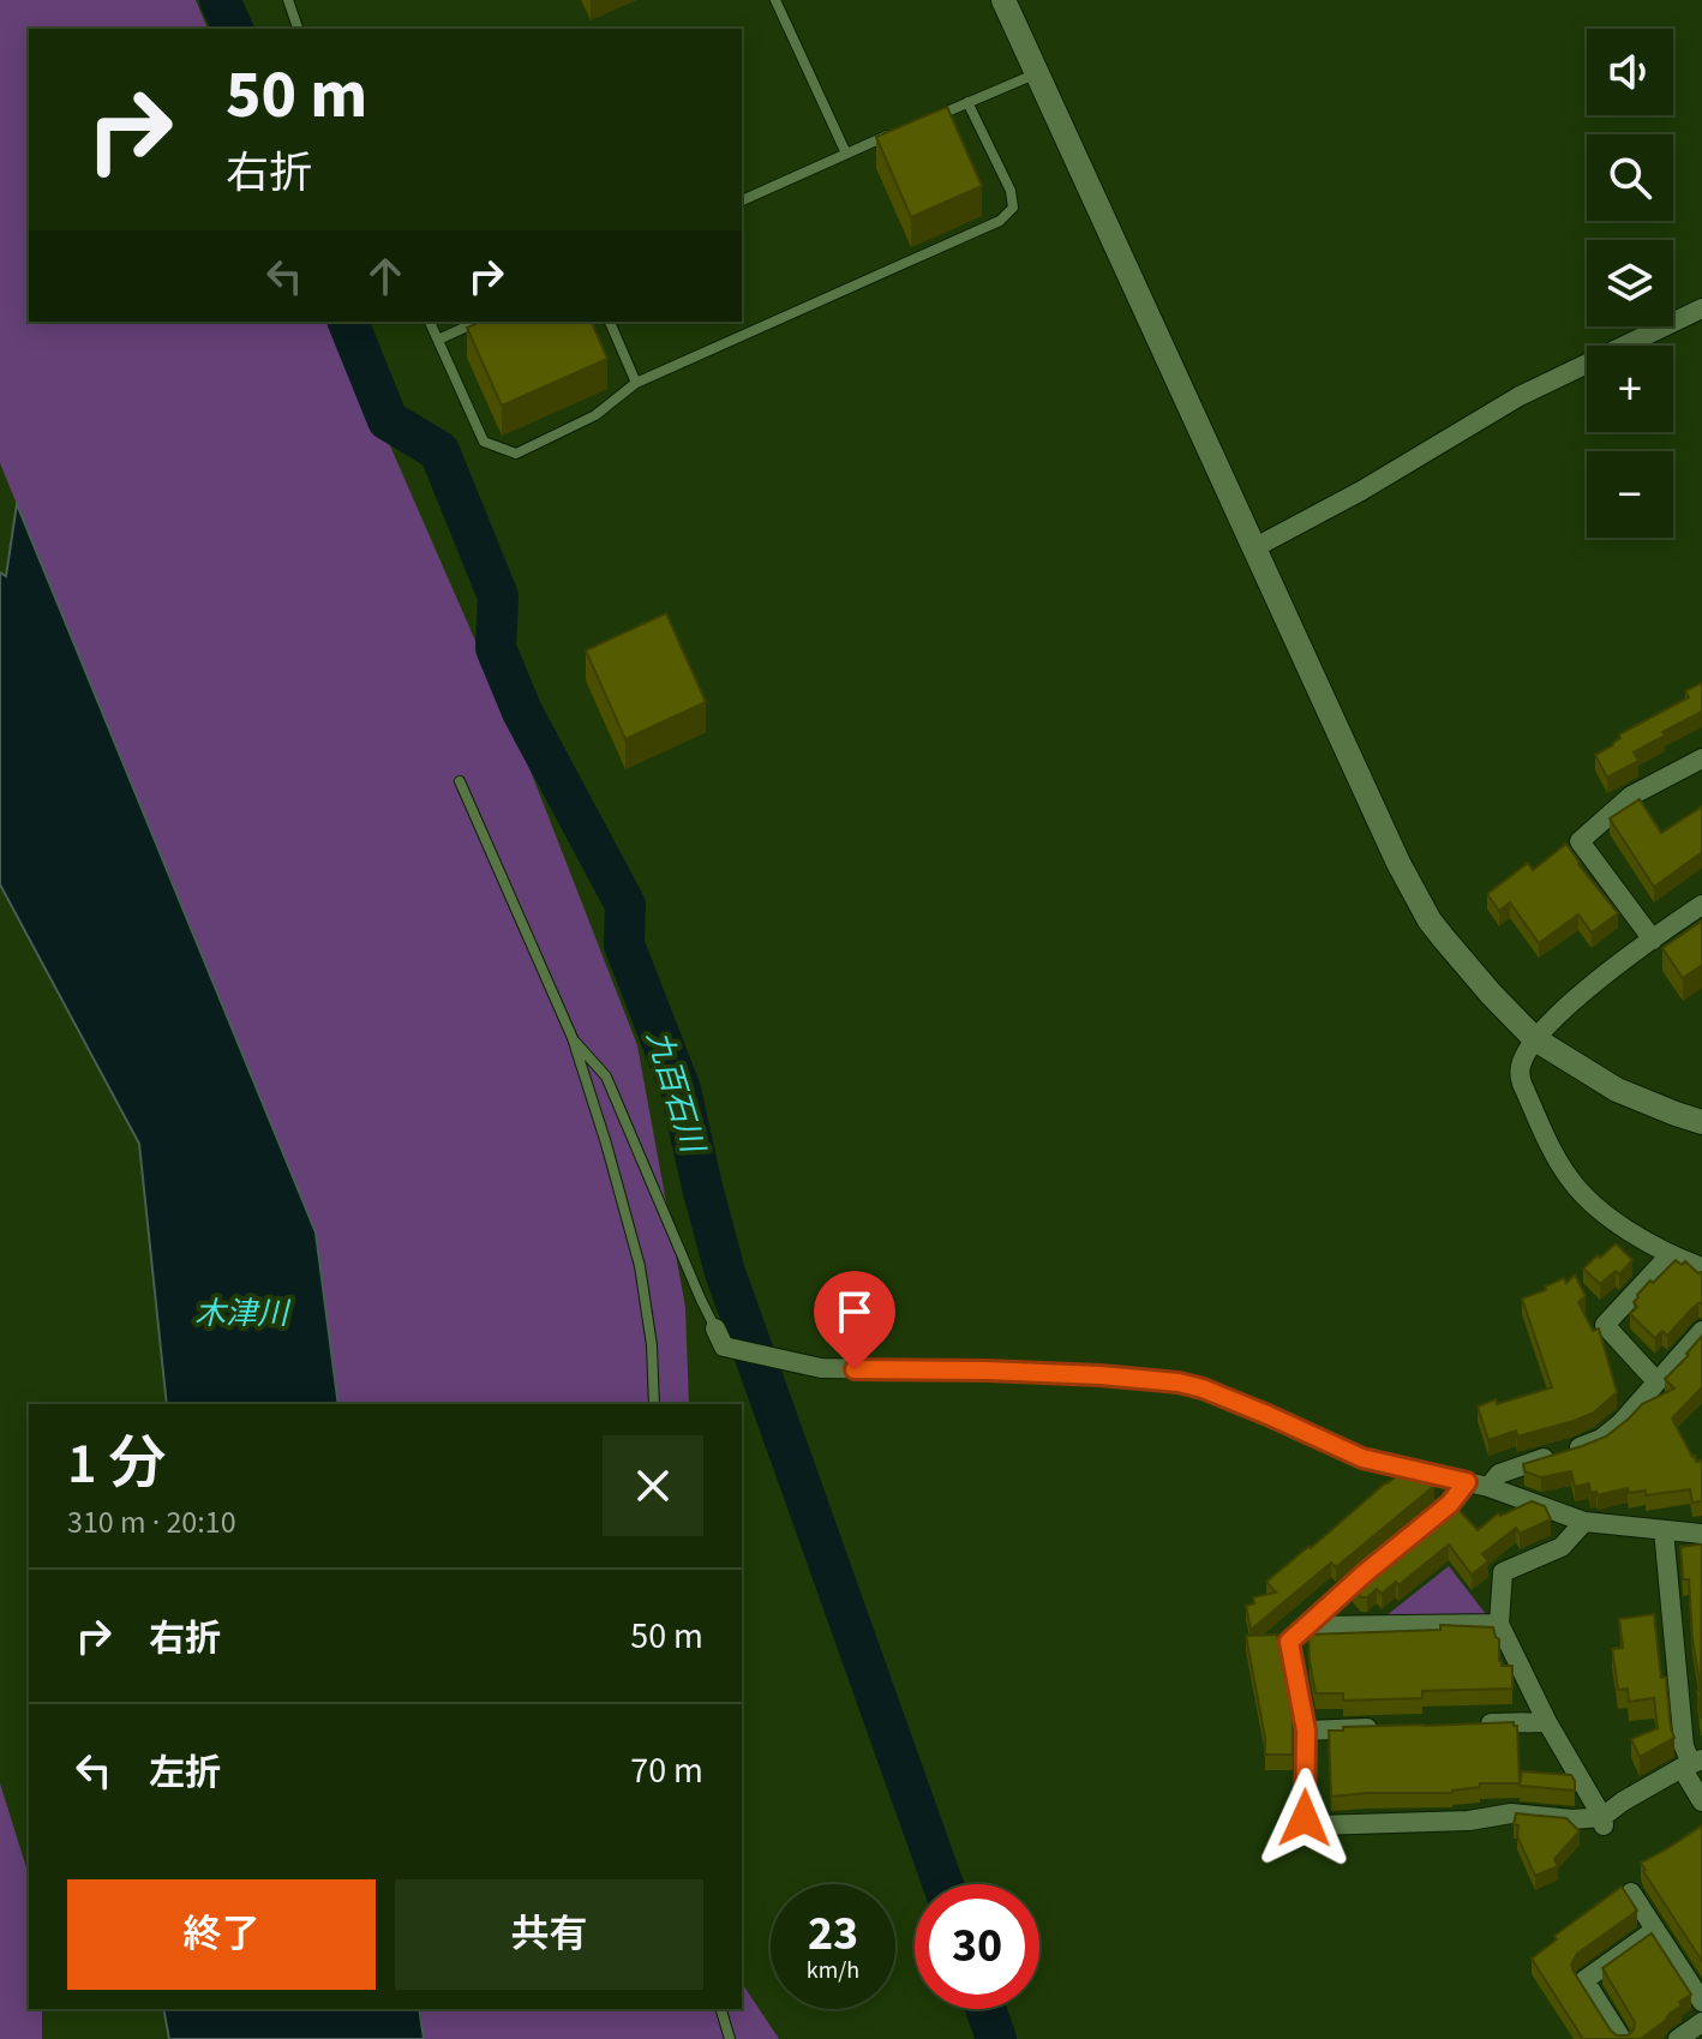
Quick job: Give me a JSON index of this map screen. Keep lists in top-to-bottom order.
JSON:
{
  "water": ["九百石川", "木津川"],
  "page": {
    "map_buttons": ["+", "−"],
    "turn": ["50 m", "右折"],
    "heading": ["1 分", "310 m · 20:10"],
    "list": [
      {
        "name": "右折",
        "value": "50 m"
      },
      {
        "name": "左折",
        "value": "70 m"
      }
    ],
    "buttons": ["終了", "共有"],
    "speed": "23 km/h",
    "limit": "30"
  }
}
